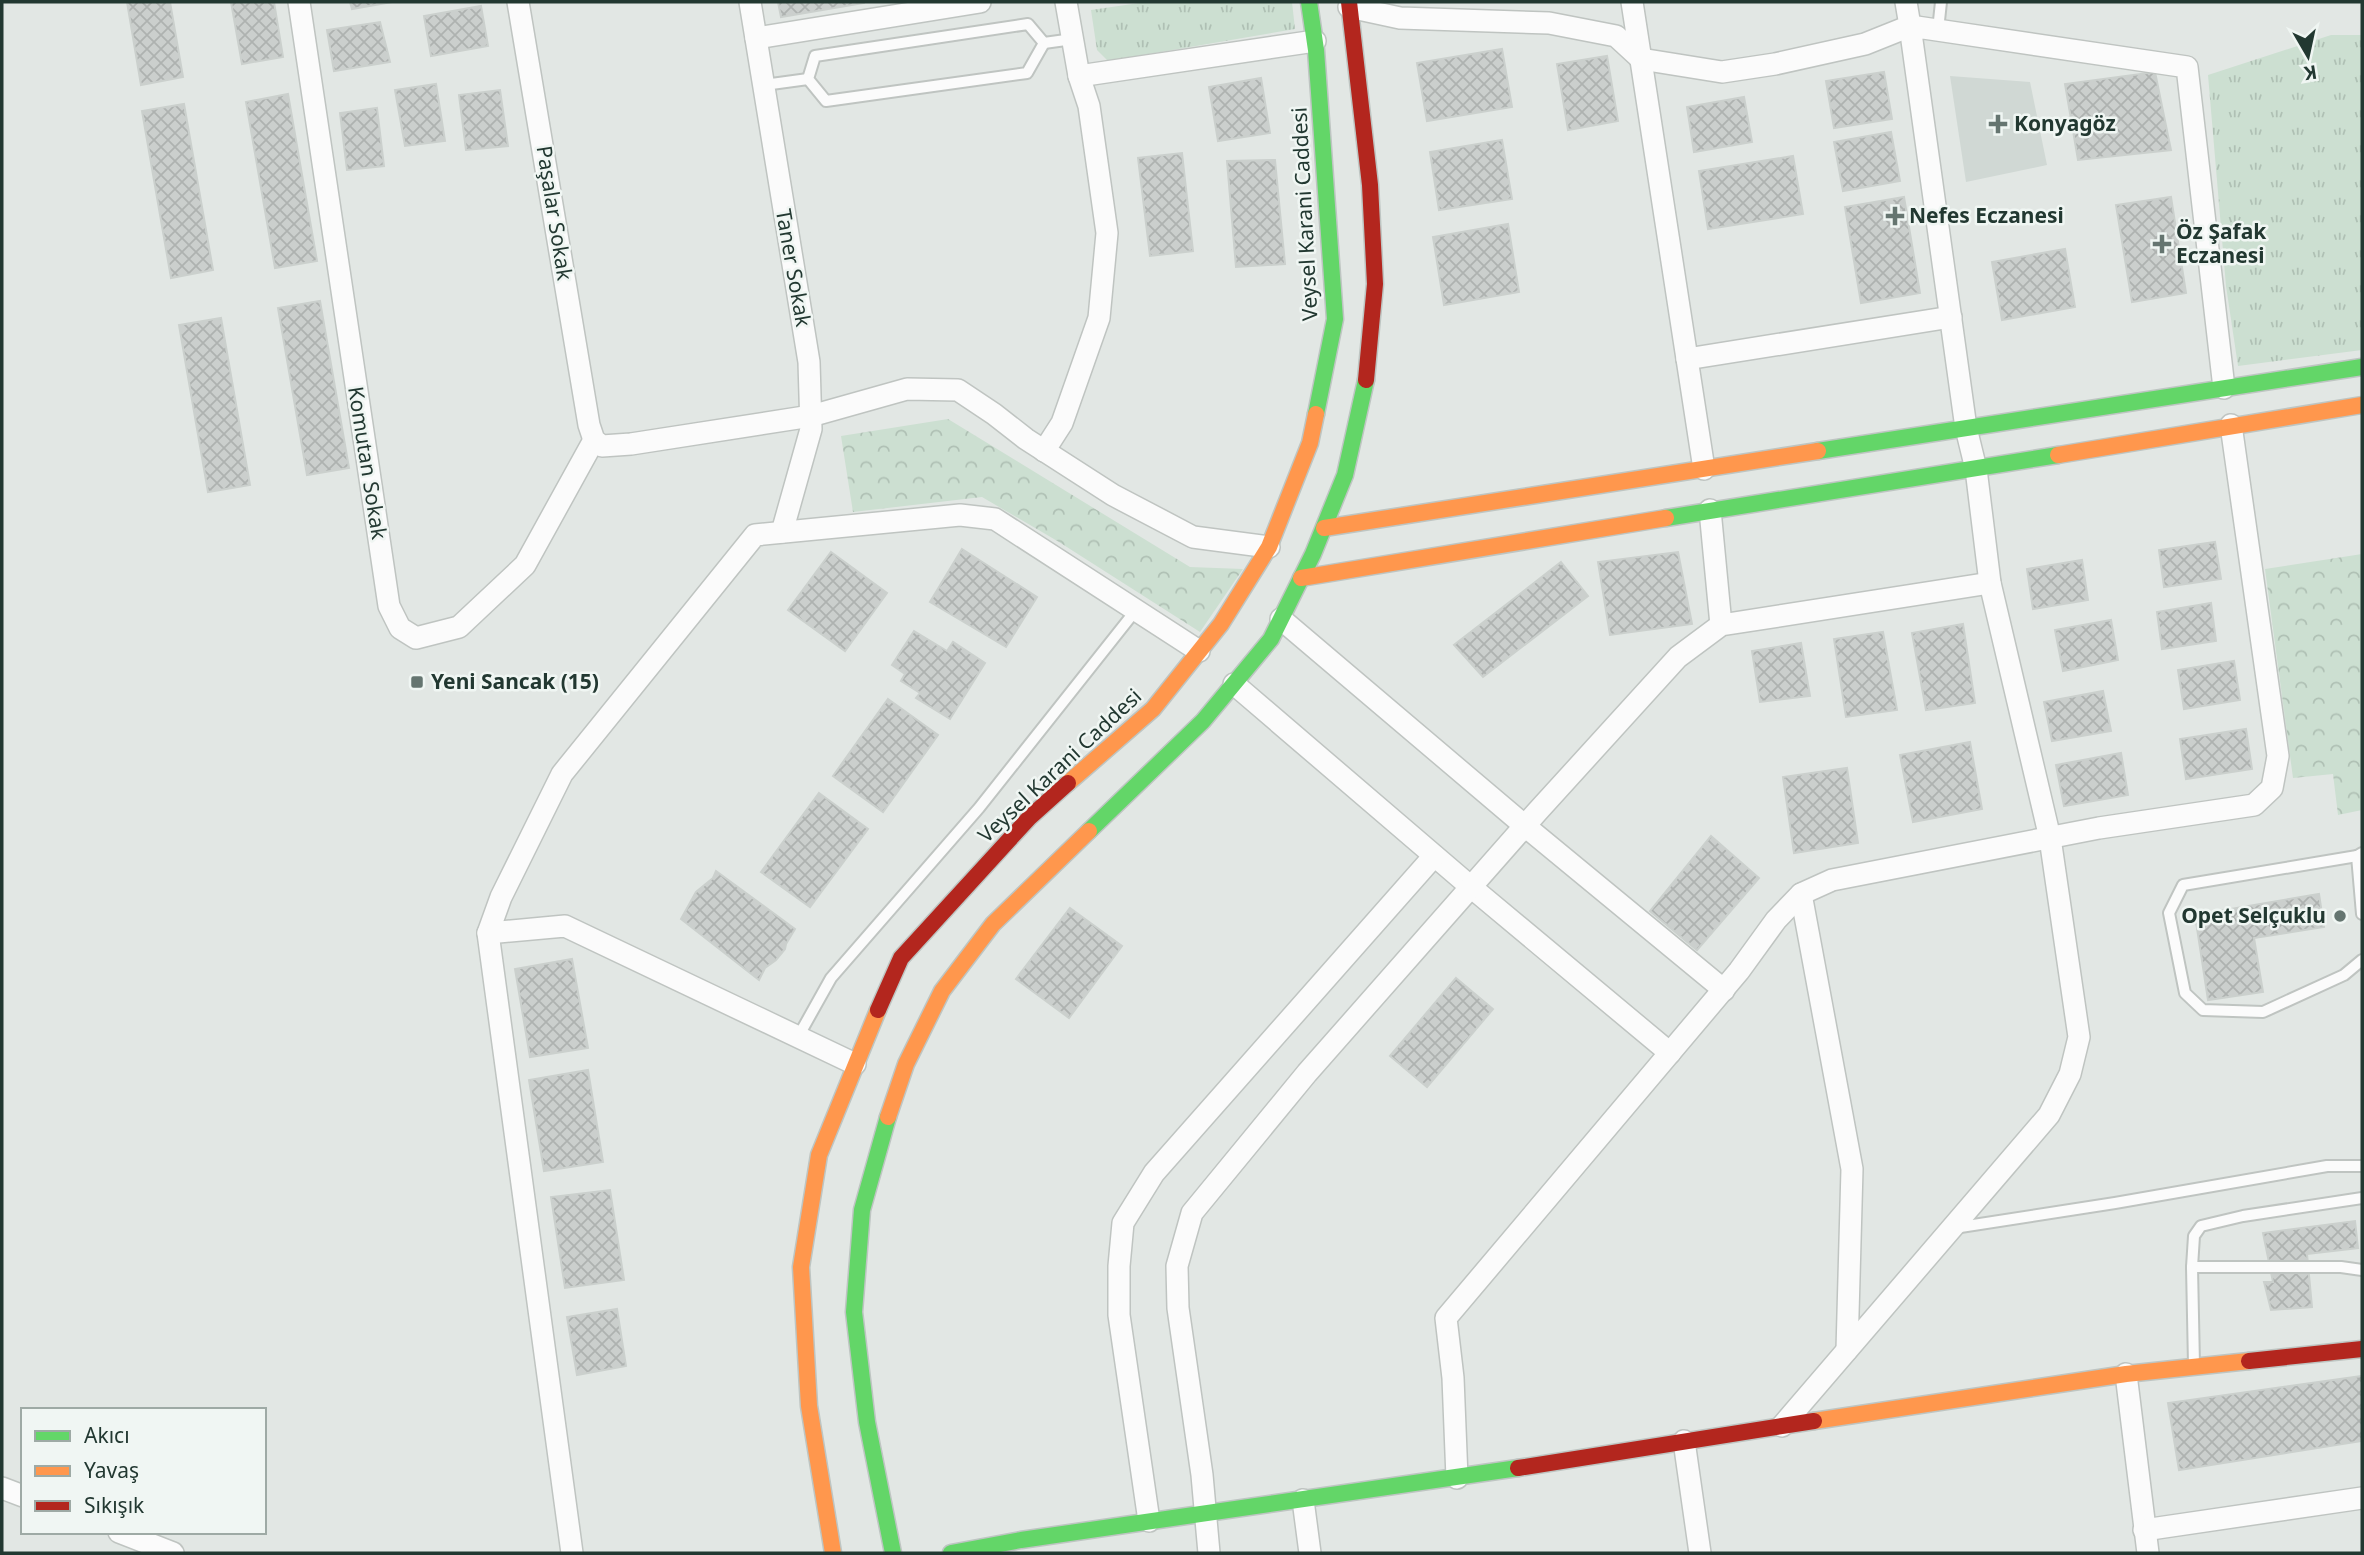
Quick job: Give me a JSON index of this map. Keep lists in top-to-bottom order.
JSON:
{
  "streets": {
    "street": [
      "Paşalar Sokak",
      "Veysel Karani Caddesi",
      "Taner Sokak",
      "Komutan Sokak"
    ]
  },
  "crossings": [
    ["Paşalar Sokak", "Komutan Sokak"]
  ],
  "places": {
    "health": ["Konyagöz", "Nefes Eczanesi", "Öz Şafak Eczanesi"],
    "transit": ["Yeni Sancak (15)"],
    "other": ["Opet Selçuklu"]
  },
  "legend": ["Akıcı", "Yavaş", "Sıkışık"],
  "north": "bottom"
}
